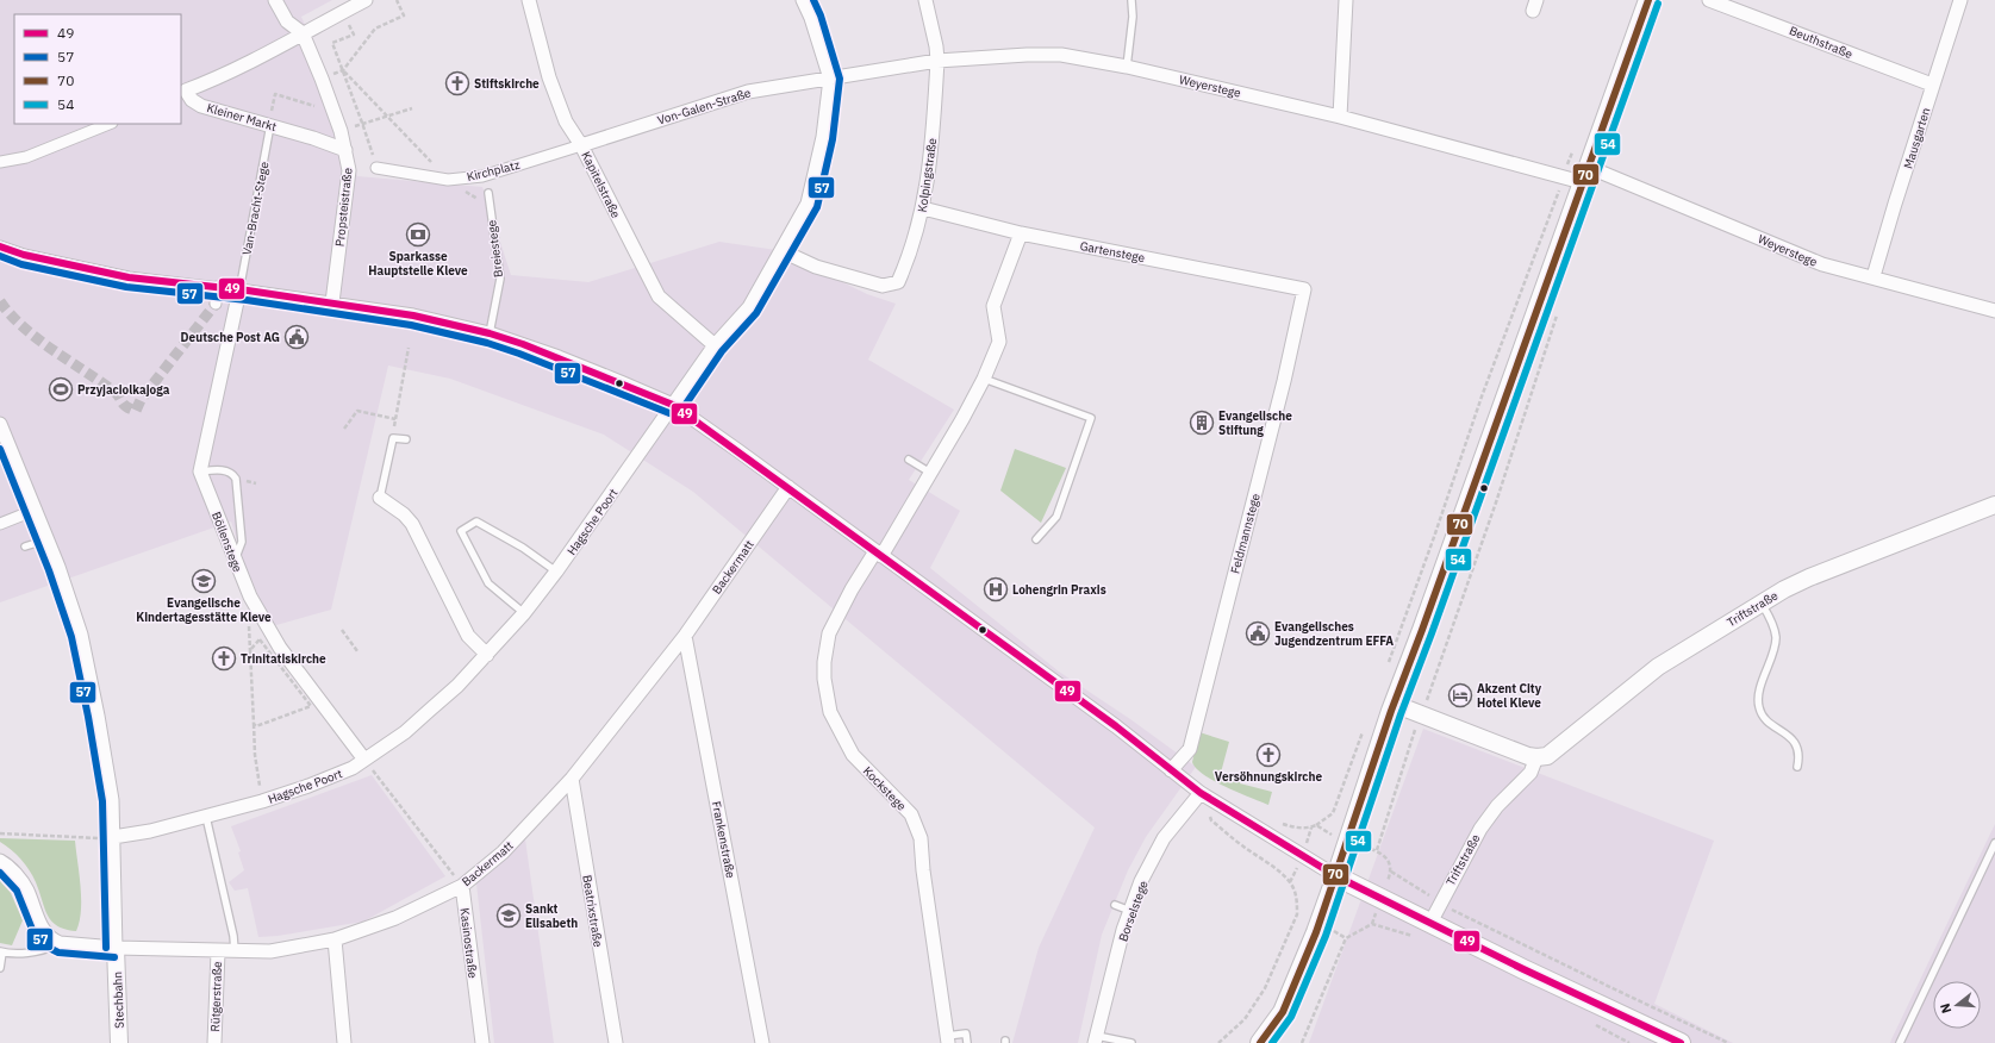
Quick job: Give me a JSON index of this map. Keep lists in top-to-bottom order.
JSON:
{
  "streets": {
    "street": [
      "Beuthstraße",
      "Weyerstege",
      "Von-Galen-Straße",
      "Kleiner Markt",
      "Mausgarten",
      "Kirchplatz",
      "Kolpingstraße",
      "Kapitelstraße",
      "Propsteistraße",
      "Gartenstege",
      "Hagsche Poort",
      "Feldmannstege",
      "Böllenstege",
      "Backermatt",
      "Triftstraße",
      "Kockstege",
      "Frankenstraße",
      "Beatrixstraße",
      "Borselstege",
      "Kasinostraße",
      "Rütgerstraße",
      "Stechbahn"
    ],
    "lane": ["Van-Bracht-Stege", "Breiestege"]
  },
  "crossings": [
    ["Beuthstraße", "Mausgarten"],
    ["Weyerstege", "Von-Galen-Straße"],
    ["Weyerstege", "Mausgarten"],
    ["Weyerstege", "Kolpingstraße"],
    ["Weyerstege", "Hagsche Poort"],
    ["Von-Galen-Straße", "Kirchplatz"],
    ["Von-Galen-Straße", "Kapitelstraße"],
    ["Von-Galen-Straße", "Hagsche Poort"],
    ["Kleiner Markt", "Propsteistraße"],
    ["Kleiner Markt", "Van-Bracht-Stege"],
    ["Kirchplatz", "Kapitelstraße"],
    ["Kolpingstraße", "Gartenstege"],
    ["Kolpingstraße", "Hagsche Poort"],
    ["Kapitelstraße", "Hagsche Poort"],
    ["Gartenstege", "Feldmannstege"],
    ["Hagsche Poort", "Böllenstege"],
    ["Hagsche Poort", "Stechbahn"],
    ["Backermatt", "Frankenstraße"],
    ["Backermatt", "Beatrixstraße"],
    ["Backermatt", "Kasinostraße"],
    ["Backermatt", "Rütgerstraße"],
    ["Backermatt", "Stechbahn"]
  ],
  "places": {
    "church": ["Stiftskirche", "Trinitatiskirche", "Versöhnungskirche"],
    "bank": ["Sparkasse Hauptstelle Kleve"],
    "public building": ["Deutsche Post AG", "Evangelisches Jugendzentrum EFFA"],
    "sports": ["Przyjaciolkajoga"],
    "building": ["Evangelische Stiftung"],
    "school or university": ["Evangelische Kindertagesstätte Kleve", "Sankt Elisabeth"],
    "hospital": ["Lohengrin Praxis"],
    "hotel": ["Akzent City Hotel Kleve"]
  },
  "lines": [
    "transit line 57",
    "transit line 70",
    "transit line 54",
    "transit line 49"
  ],
  "legend": [
    "49",
    "57",
    "70",
    "54"
  ],
  "north": "left"
}
